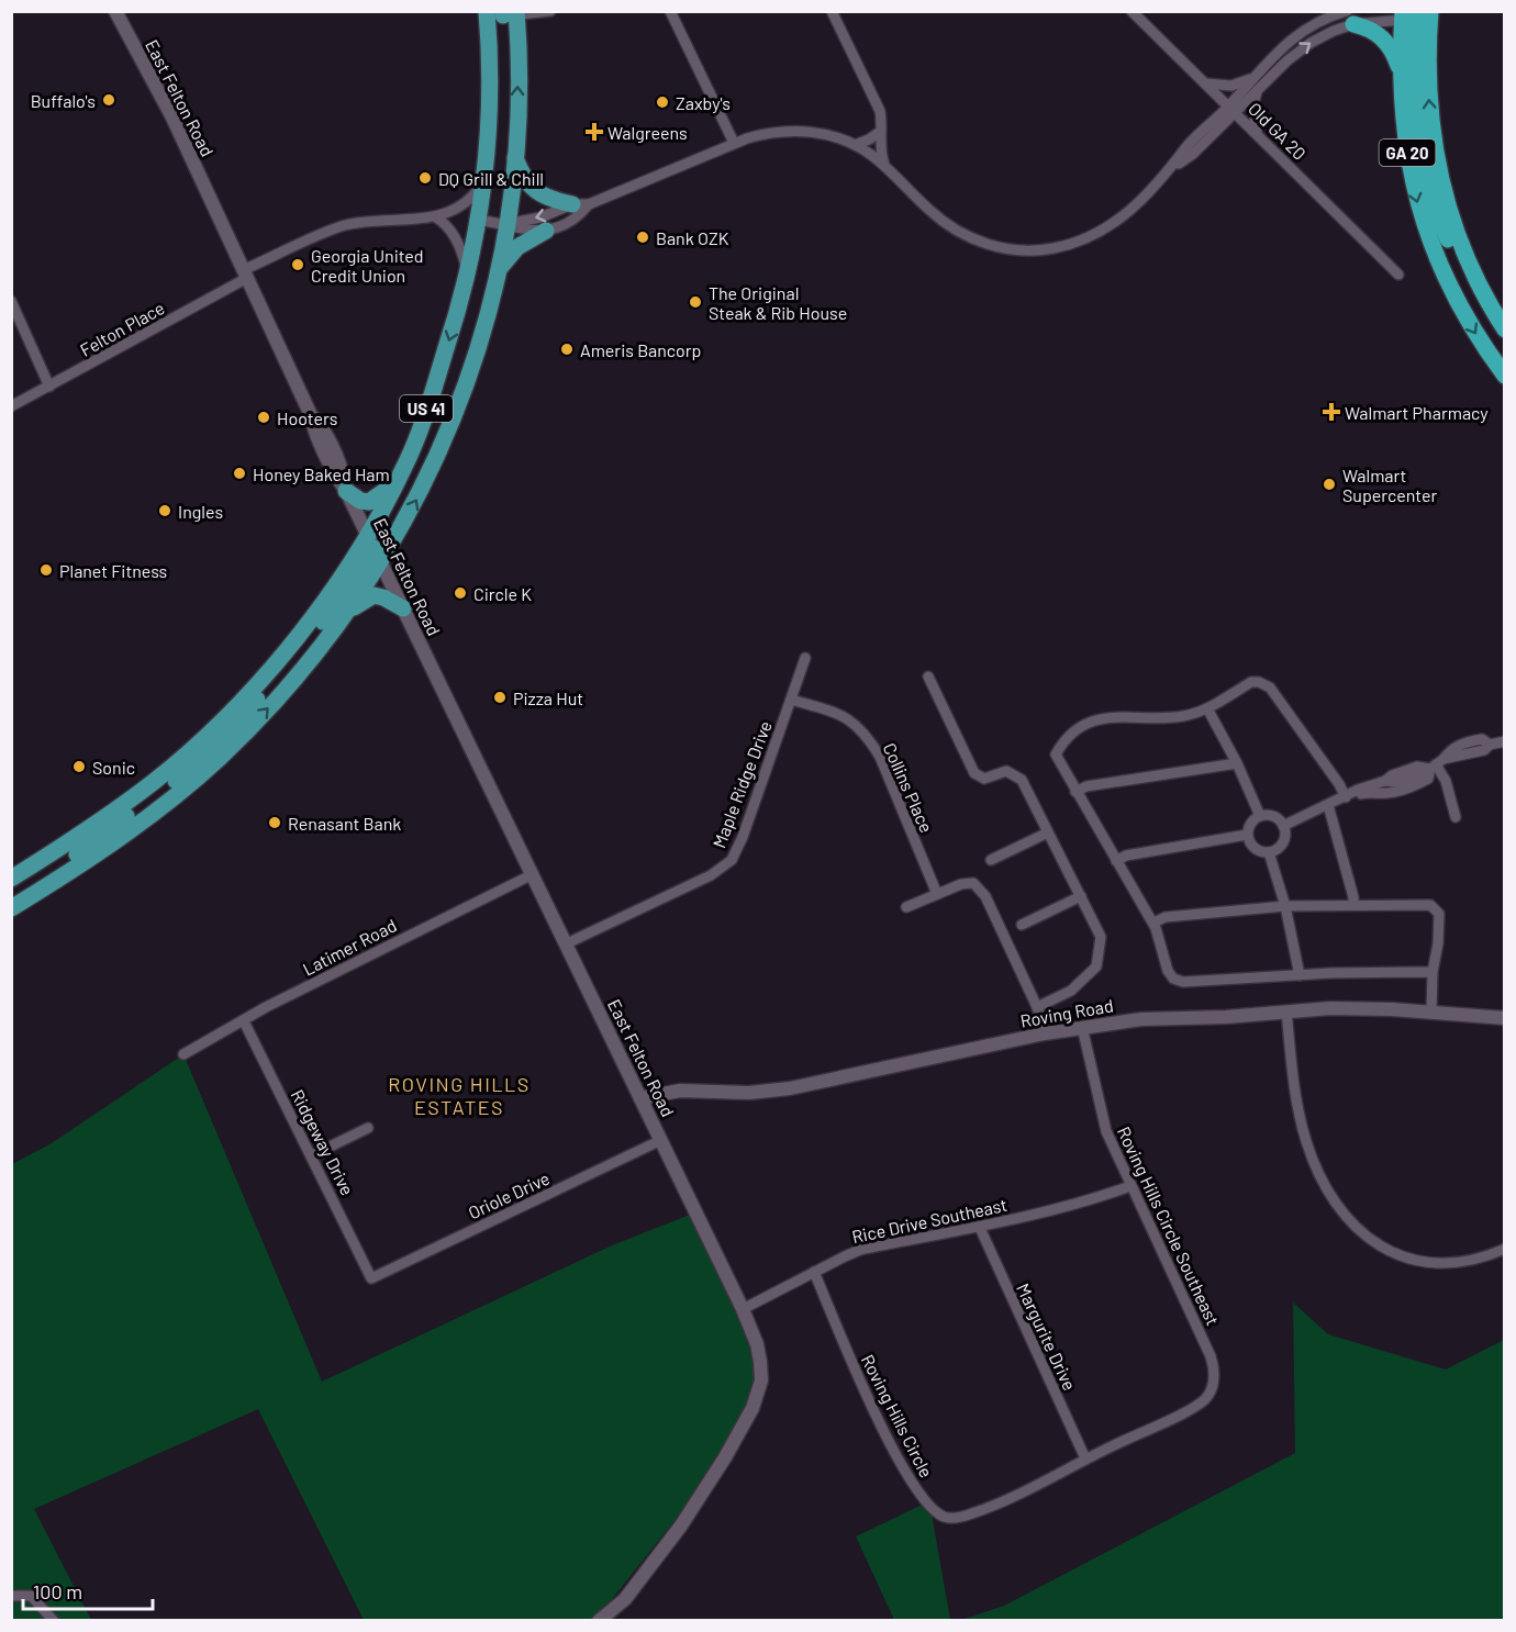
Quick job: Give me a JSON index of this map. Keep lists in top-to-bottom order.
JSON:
{
  "streets": {
    "highway": ["GA 20"],
    "main road": ["US 41"],
    "street": [
      "East Felton Road",
      "Old GA 20",
      "Felton Place",
      "Maple Ridge Drive",
      "Collins Place",
      "Latimer Road",
      "Roving Road",
      "Ridgeway Drive",
      "Oriole Drive",
      "Rice Drive Southeast",
      "Roving Hills Circle Southeast",
      "Margurite Drive",
      "Roving Hills Circle"
    ]
  },
  "crossings": [
    ["East Felton Road", "Felton Place"],
    ["East Felton Road", "US 41"],
    ["East Felton Road", "Maple Ridge Drive"],
    ["East Felton Road", "Latimer Road"],
    ["East Felton Road", "Roving Road"],
    ["East Felton Road", "Oriole Drive"],
    ["East Felton Road", "Rice Drive Southeast"],
    ["Maple Ridge Drive", "Collins Place"],
    ["Latimer Road", "Ridgeway Drive"],
    ["Roving Road", "Roving Hills Circle Southeast"],
    ["Ridgeway Drive", "Oriole Drive"],
    ["Rice Drive Southeast", "Roving Hills Circle Southeast"],
    ["Rice Drive Southeast", "Margurite Drive"],
    ["Rice Drive Southeast", "Roving Hills Circle"],
    ["Roving Hills Circle Southeast", "Roving Hills Circle"],
    ["Margurite Drive", "Roving Hills Circle"]
  ],
  "districts": ["ROVING HILLS ESTATES"],
  "places": {
    "other": [
      "Buffalo's",
      "Zaxby's",
      "DQ Grill & Chill",
      "Bank OZK",
      "Georgia United Credit Union",
      "The Original Steak & Rib House",
      "Ameris Bancorp",
      "Hooters",
      "Honey Baked Ham",
      "Walmart Supercenter",
      "Ingles",
      "Planet Fitness",
      "Circle K",
      "Pizza Hut",
      "Sonic",
      "Renasant Bank"
    ],
    "health": ["Walgreens", "Walmart Pharmacy"]
  },
  "scale_bar": "100 m"
}
